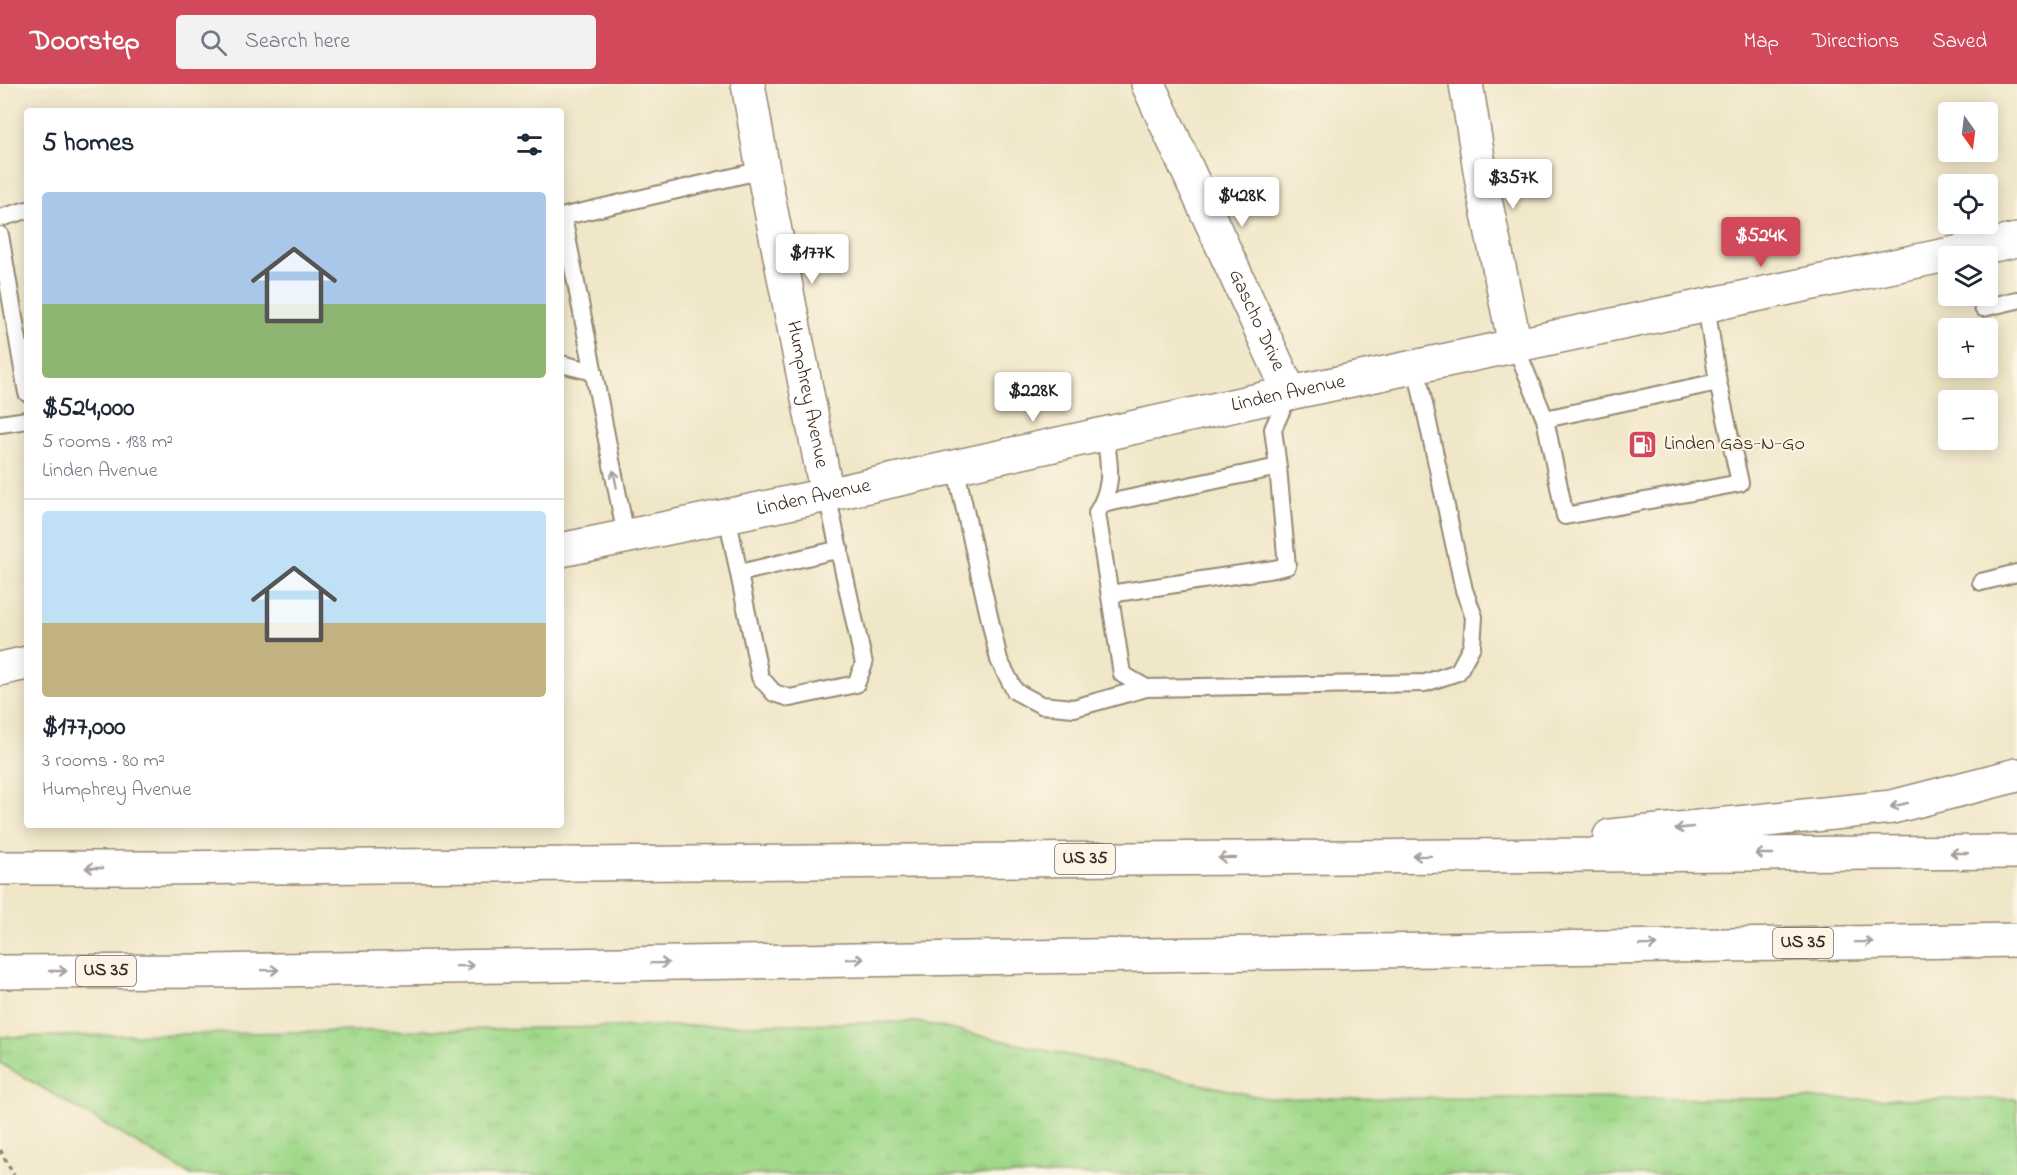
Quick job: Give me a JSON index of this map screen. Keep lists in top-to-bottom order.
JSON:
{
  "streets": {
    "main road": [
      "Gascho Drive",
      "Linden Avenue",
      "Humphrey Avenue",
      "US 35"
    ]
  },
  "crossings": [
    ["Gascho Drive", "Linden Avenue"],
    ["Linden Avenue", "Humphrey Avenue"]
  ],
  "places": {
    "fuel station": ["Linden Gas-N-Go"]
  },
  "north": "bottom",
  "page": {
    "header": "Doorstep",
    "search": "Search here",
    "nav": ["Map", "Directions", "Saved"],
    "map_buttons": ["+", "−"],
    "heading": "5 homes",
    "price": [
      "$357K",
      "$428K",
      "$524K",
      "$177K",
      "$228K"
    ],
    "list": [
      {
        "name": "$524,000",
        "note": "5 rooms · 188 m² · Linden Avenue"
      },
      {
        "name": "$177,000",
        "note": "3 rooms · 80 m² · Humphrey Avenue"
      }
    ]
  }
}
